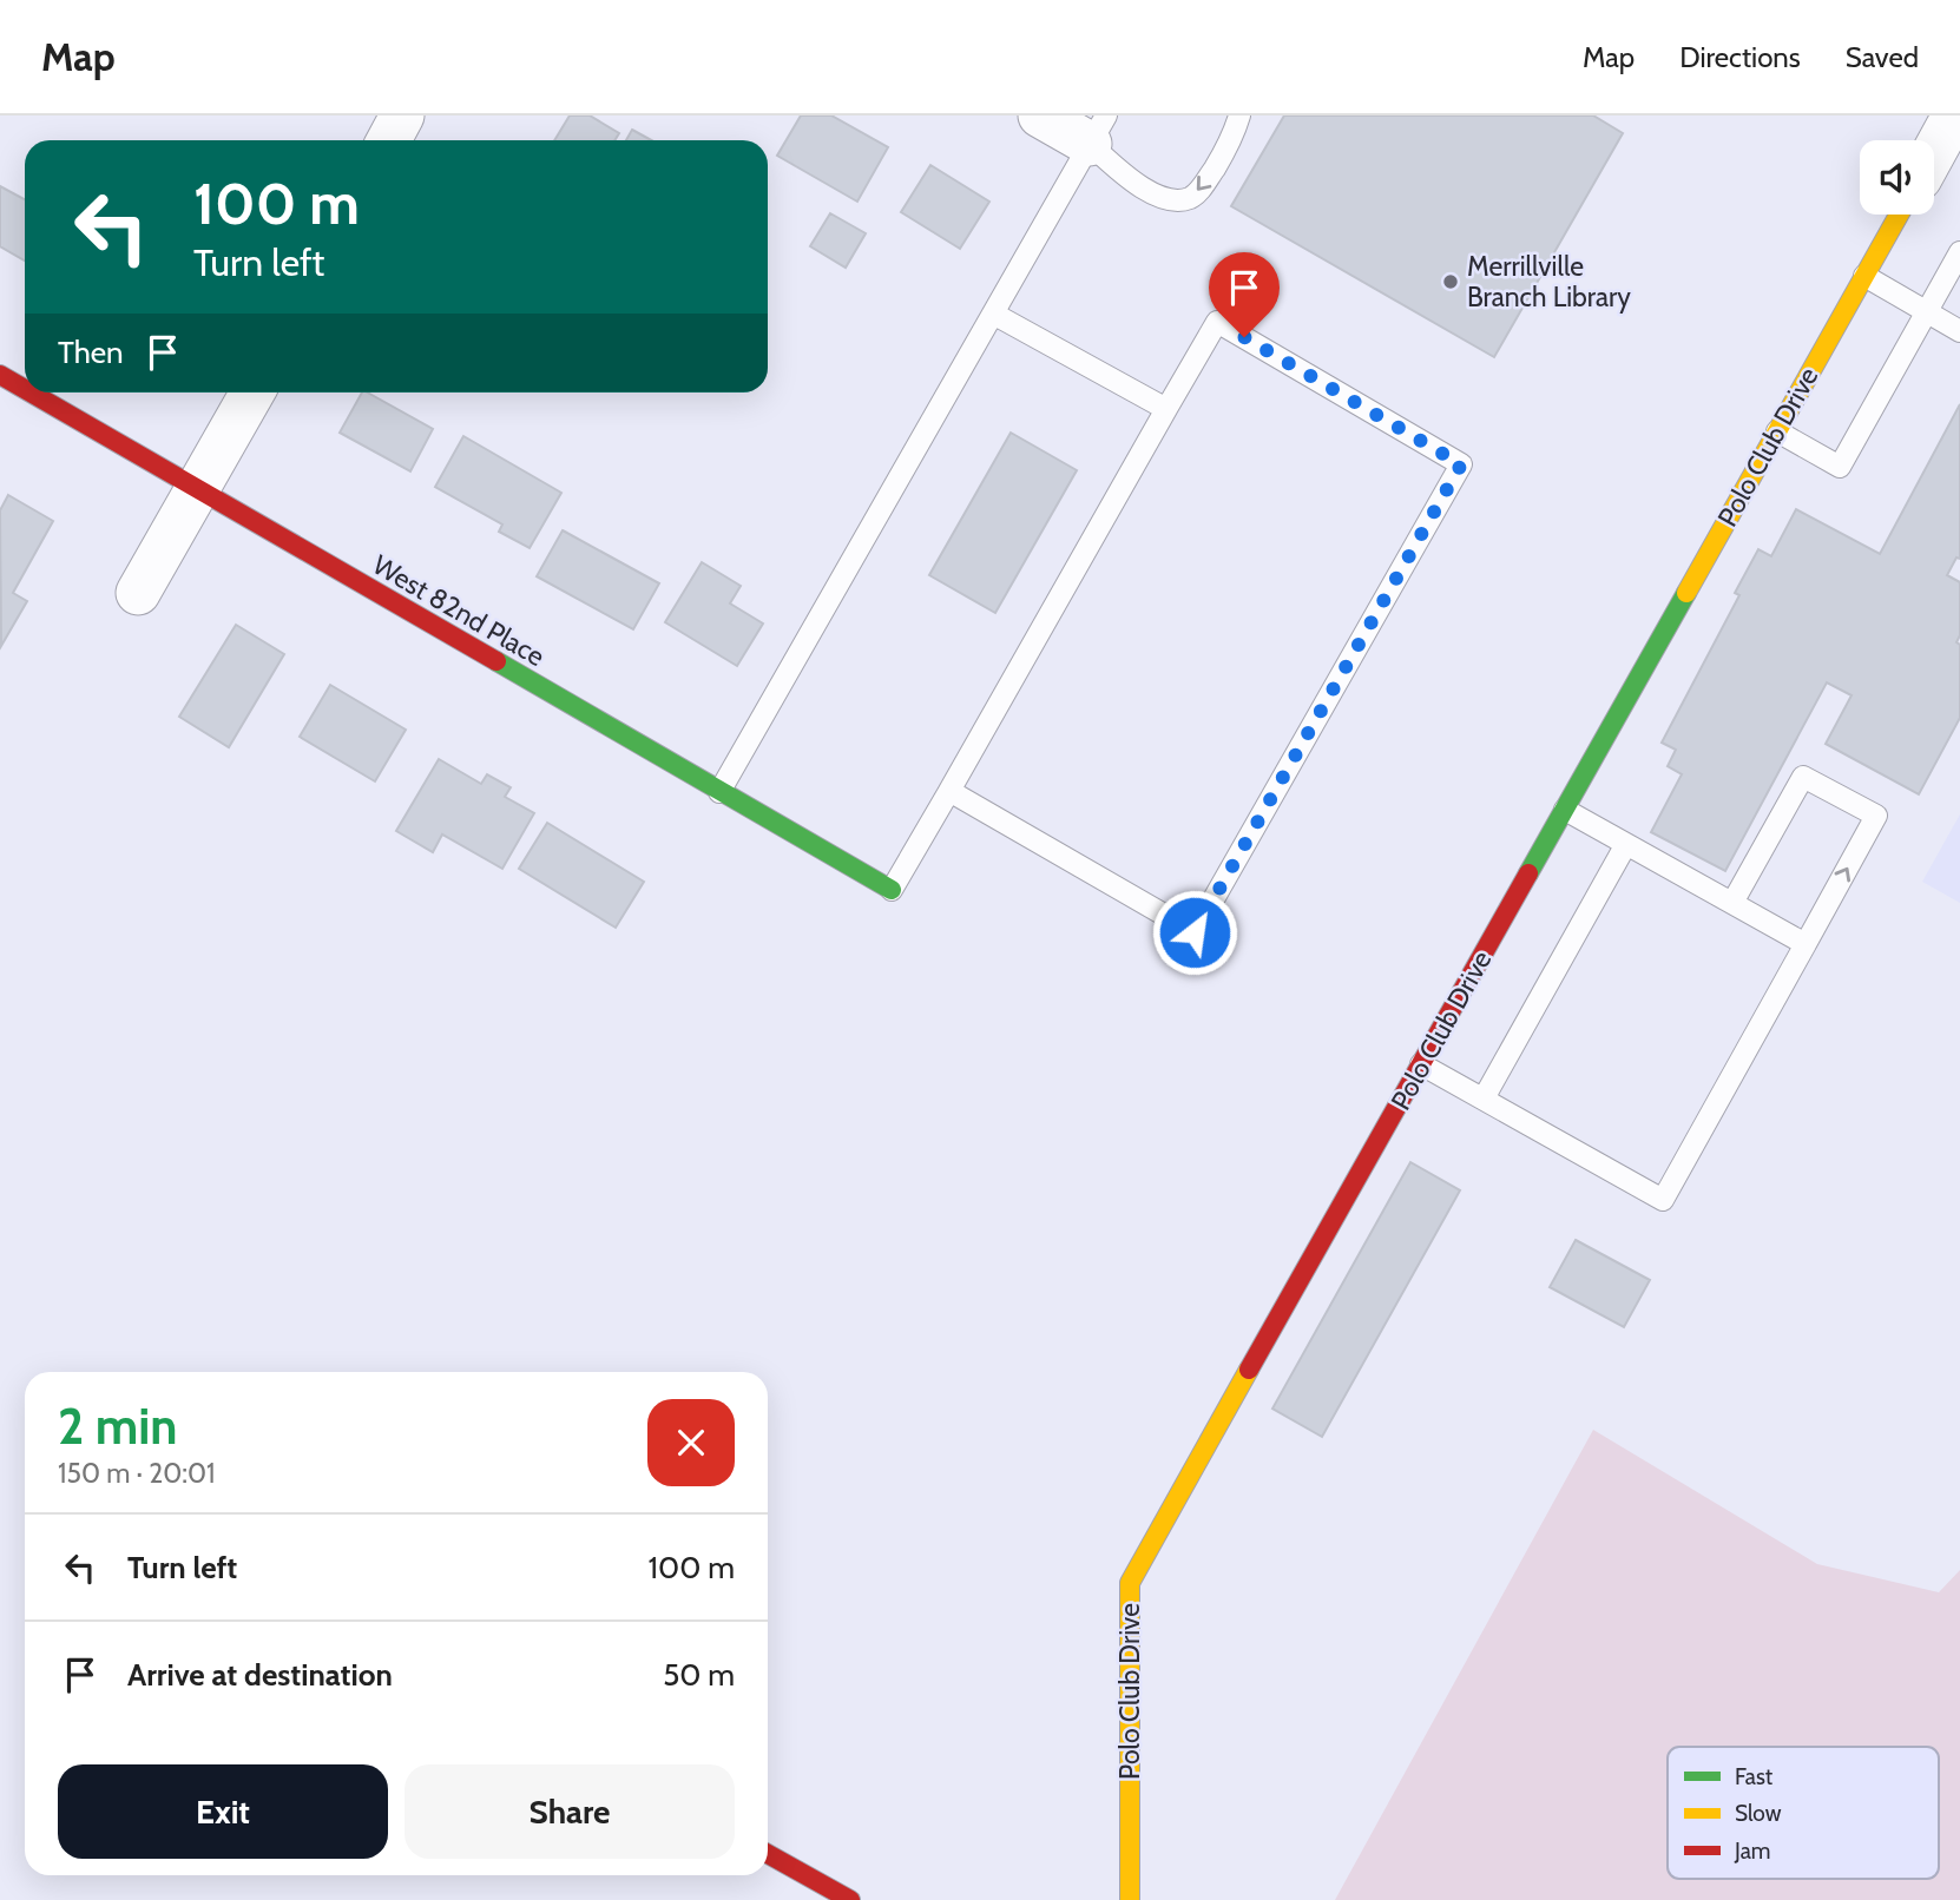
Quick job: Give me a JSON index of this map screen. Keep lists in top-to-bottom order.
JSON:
{
  "streets": {
    "street": ["Polo Club Drive", "West 82nd Place"]
  },
  "places": ["Merrillville Branch Library"],
  "legend": ["Fast", "Slow", "Jam"],
  "page": {
    "header": "Map",
    "nav": ["Map", "Directions", "Saved"],
    "turn": ["100 m", "Turn left"],
    "then": "Then",
    "heading": ["2 min", "150 m · 20:01"],
    "list": [
      {
        "name": "Turn left",
        "value": "100 m"
      },
      {
        "name": "Arrive at destination",
        "value": "50 m"
      }
    ],
    "buttons": ["Exit", "Share"]
  }
}
